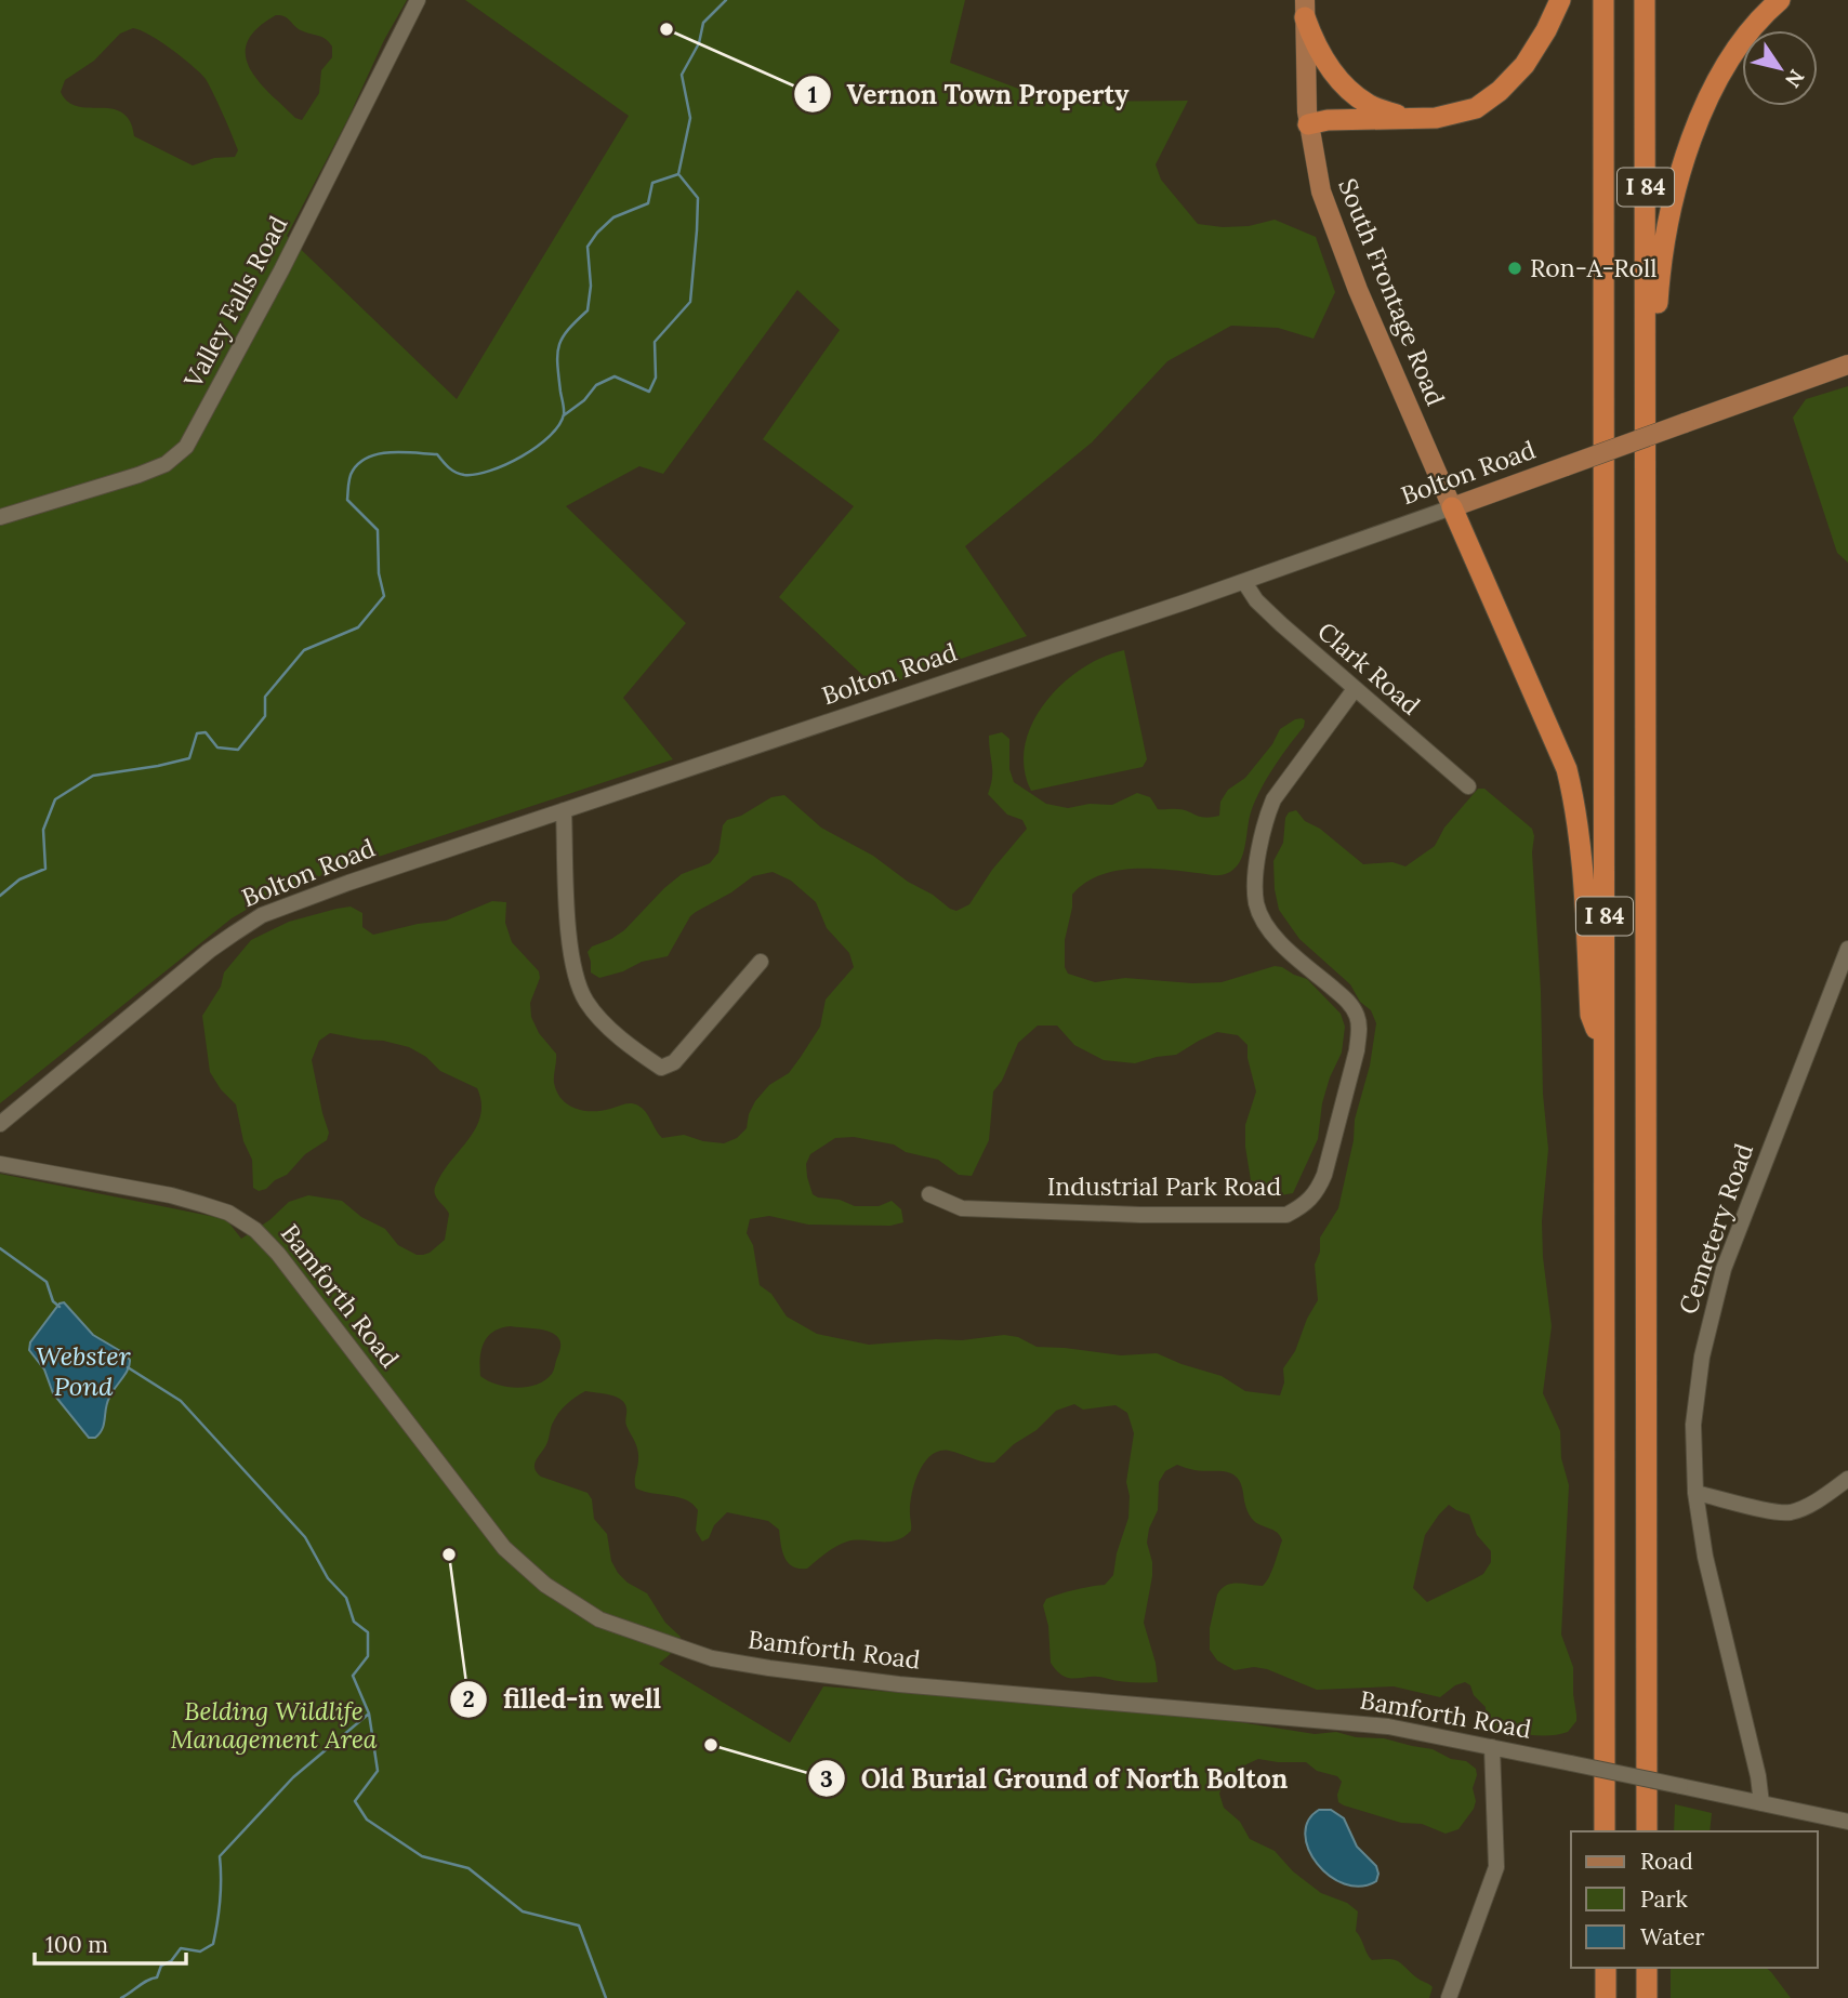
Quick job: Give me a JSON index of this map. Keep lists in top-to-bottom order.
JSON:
{
  "streets": {
    "highway": ["I 84"],
    "main road": ["South Frontage Road", "Bolton Road"],
    "street": [
      "Valley Falls Road",
      "Clark Road",
      "Industrial Park Road",
      "Cemetery Road",
      "Bamforth Road"
    ]
  },
  "crossings": [
    ["South Frontage Road", "Bolton Road"],
    ["Bolton Road", "Clark Road"],
    ["Clark Road", "Industrial Park Road"],
    ["Cemetery Road", "Bamforth Road"]
  ],
  "water": ["Webster Pond"],
  "parks": ["Belding Wildlife Management Area"],
  "places": [
    "Vernon Town Property",
    "Ron-A-Roll",
    "filled-in well",
    "Old Burial Ground of North Bolton"
  ],
  "legend": ["Road", "Park", "Water"],
  "scale_bar": "100 m",
  "north": "bottom right"
}
